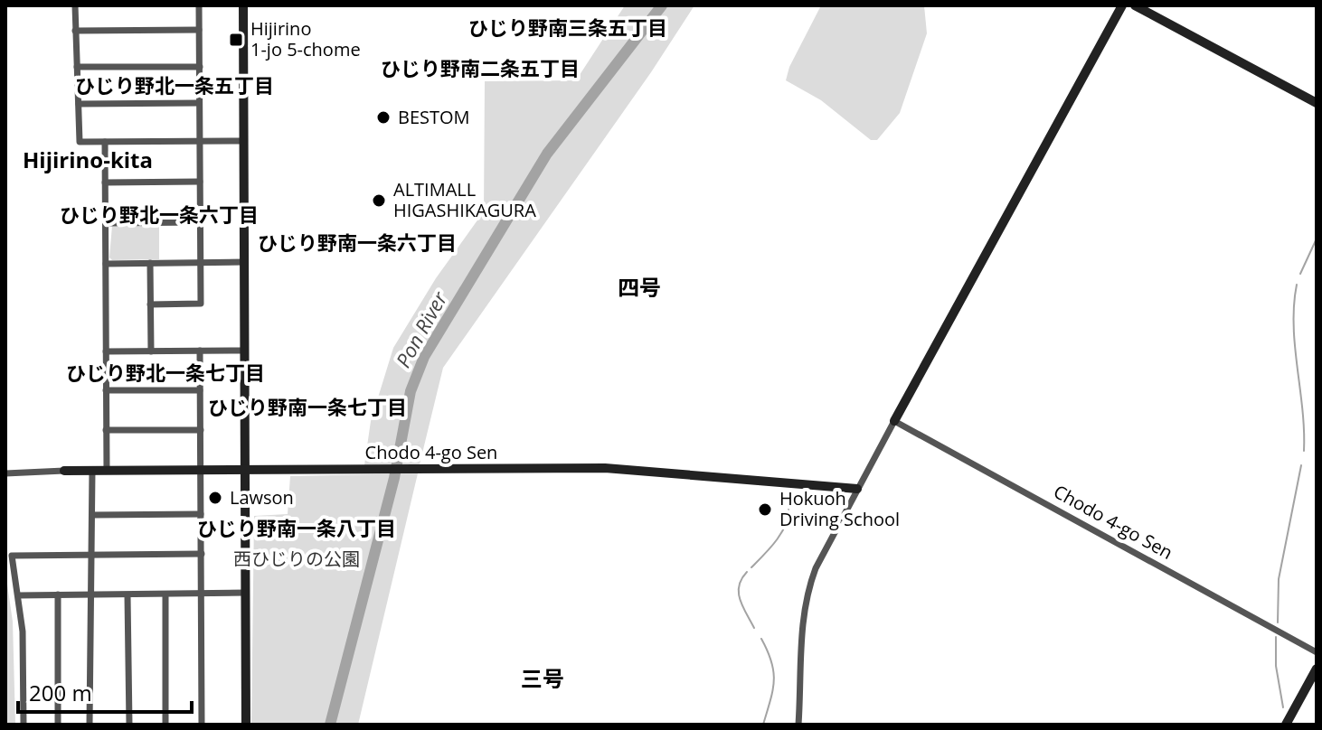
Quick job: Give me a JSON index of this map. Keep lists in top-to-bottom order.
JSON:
{
  "streets": {
    "street": ["Chodo 4-go Sen"]
  },
  "districts": [
    "ひじり野南三条五丁目",
    "ひじり野南二条五丁目",
    "ひじり野北一条五丁目",
    "Hijirino-kita",
    "ひじり野北一条六丁目",
    "ひじり野南一条六丁目",
    "四号",
    "ひじり野北一条七丁目",
    "ひじり野南一条七丁目",
    "ひじり野南一条八丁目",
    "三号"
  ],
  "water": ["Pon River"],
  "parks": ["西ひじりの公園"],
  "places": {
    "transit": ["Hijirino 1-jo 5-chome"],
    "other": [
      "BESTOM",
      "ALTIMALL HIGASHIKAGURA",
      "Lawson",
      "Hokuoh Driving School"
    ]
  },
  "scale_bar": "200 m"
}
